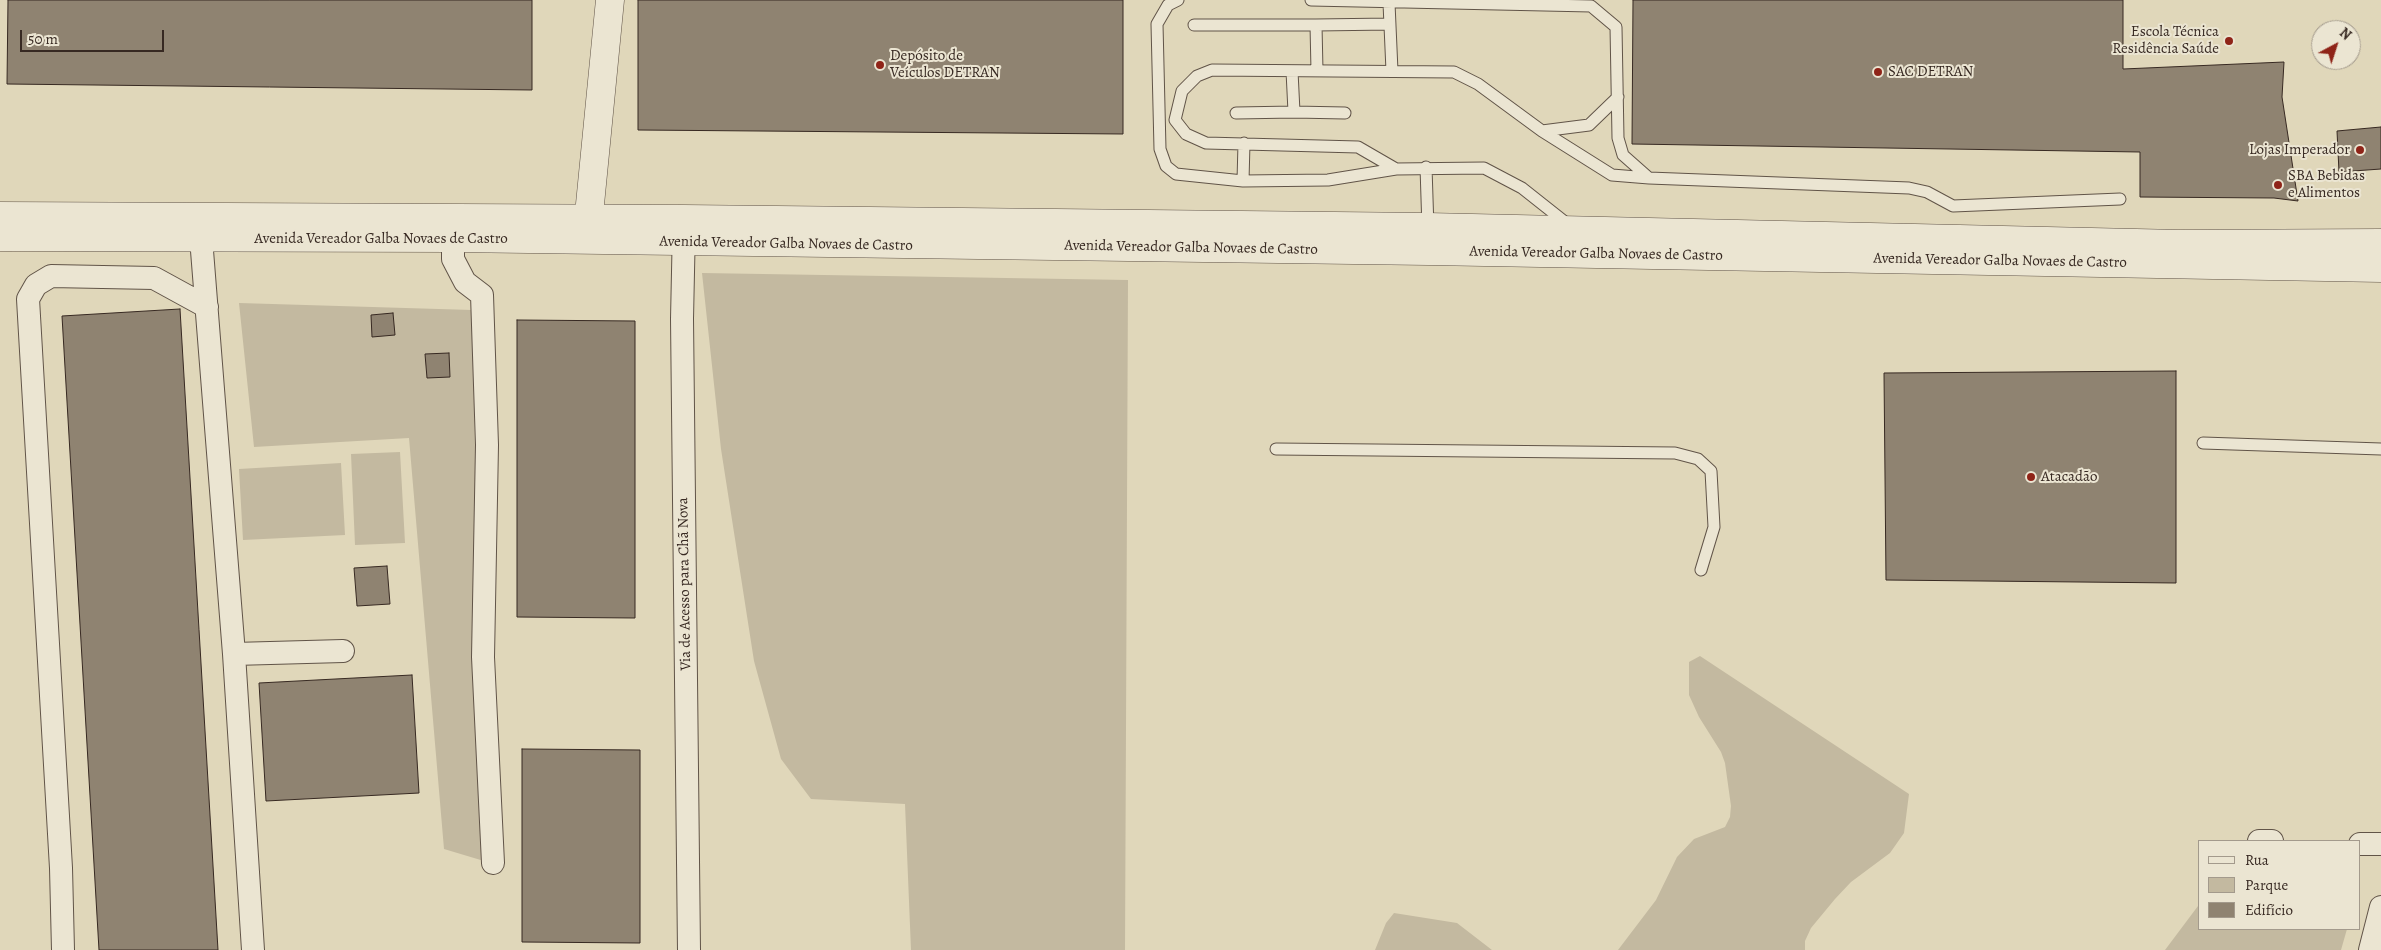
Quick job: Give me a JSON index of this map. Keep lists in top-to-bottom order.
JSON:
{
  "streets": {
    "street": ["Avenida Vereador Galba Novaes de Castro", "Via de Acesso para Chã Nova"]
  },
  "crossings": [
    ["Avenida Vereador Galba Novaes de Castro", "Via de Acesso para Chã Nova"]
  ],
  "places": [
    "Escola Técnica Residência Saúde",
    "Depósito de Veículos DETRAN",
    "SAC DETRAN",
    "Lojas Imperador",
    "SBA Bebidas e Alimentos",
    "Atacadão"
  ],
  "legend": ["Rua", "Parque", "Edifício"],
  "scale_bar": "50 m",
  "north": "top right"
}
